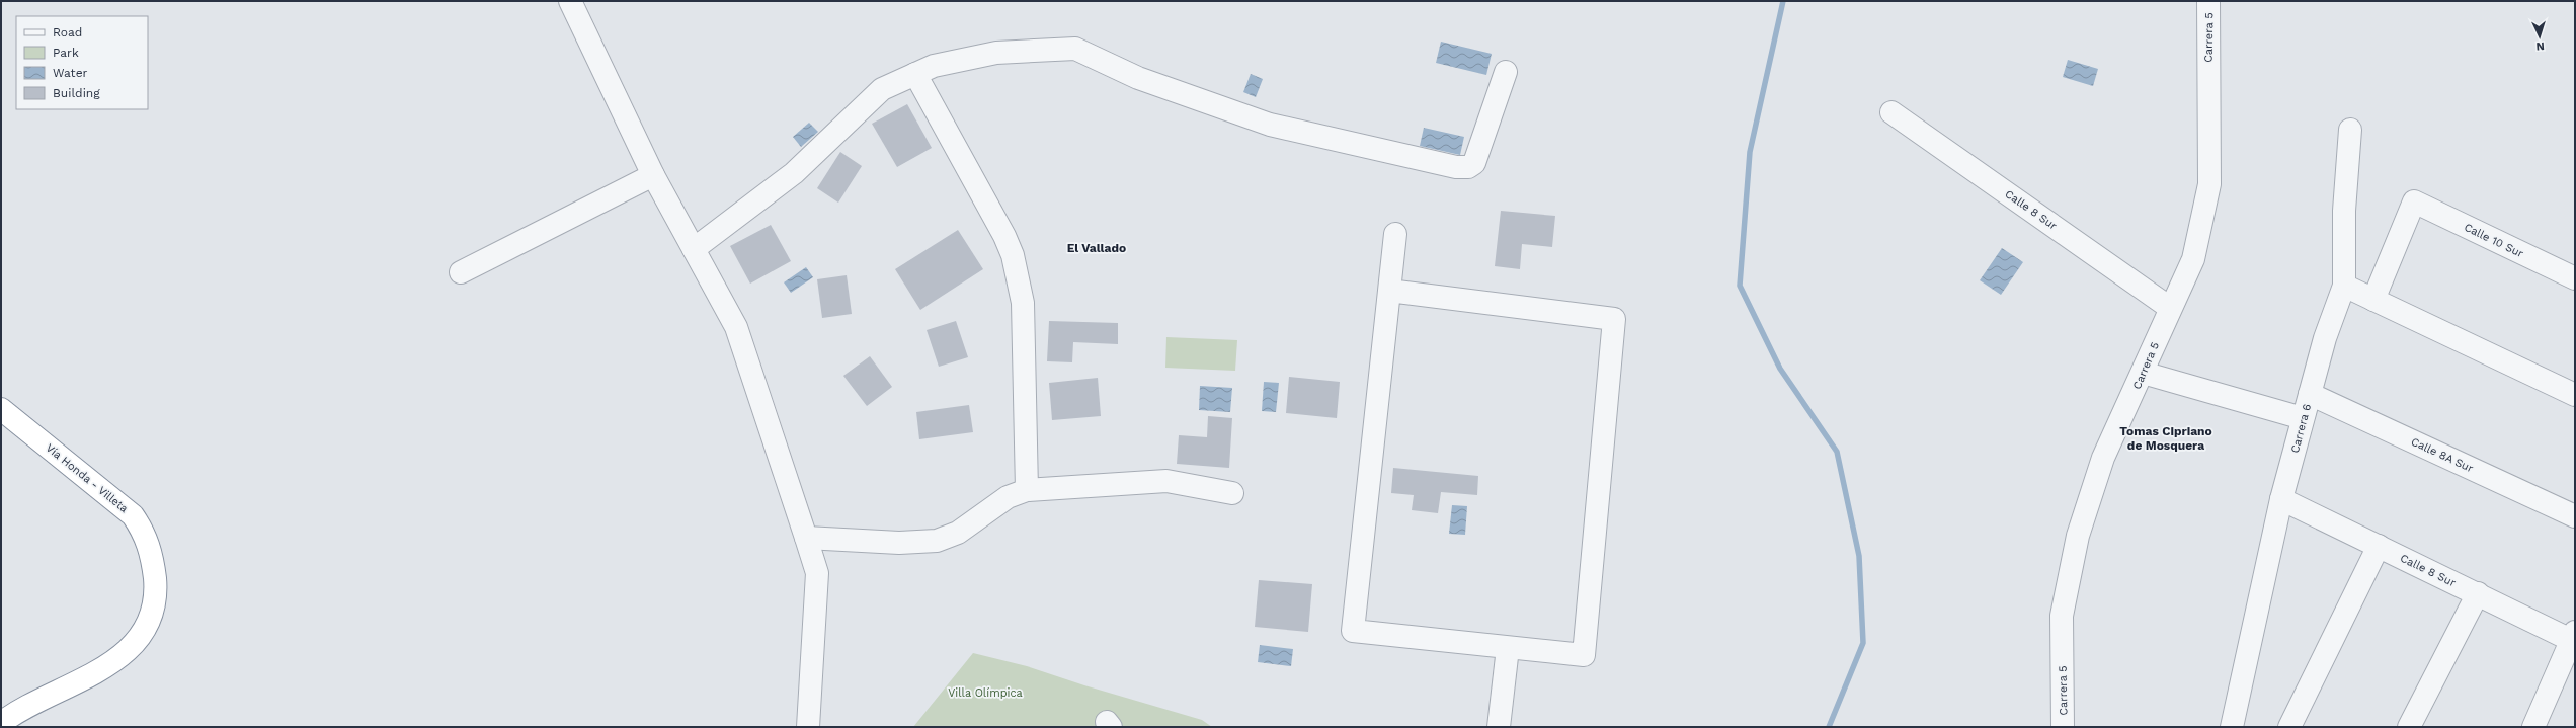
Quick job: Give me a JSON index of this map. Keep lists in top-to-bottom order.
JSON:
{
  "streets": {
    "highway": ["Vía Honda - Villeta"],
    "street": [
      "Carrera 5",
      "Calle 8 Sur",
      "Calle 10 Sur",
      "Carrera 6",
      "Calle 8A Sur"
    ]
  },
  "crossings": [
    ["Carrera 5", "Calle 8 Sur"],
    ["Calle 8 Sur", "Carrera 6"],
    ["Carrera 6", "Calle 8A Sur"]
  ],
  "districts": ["El Vallado", "Tomas Cipriano de Mosquera"],
  "parks": ["Villa Olímpica"],
  "legend": [
    "Road",
    "Park",
    "Water",
    "Building"
  ],
  "north": "bottom"
}
